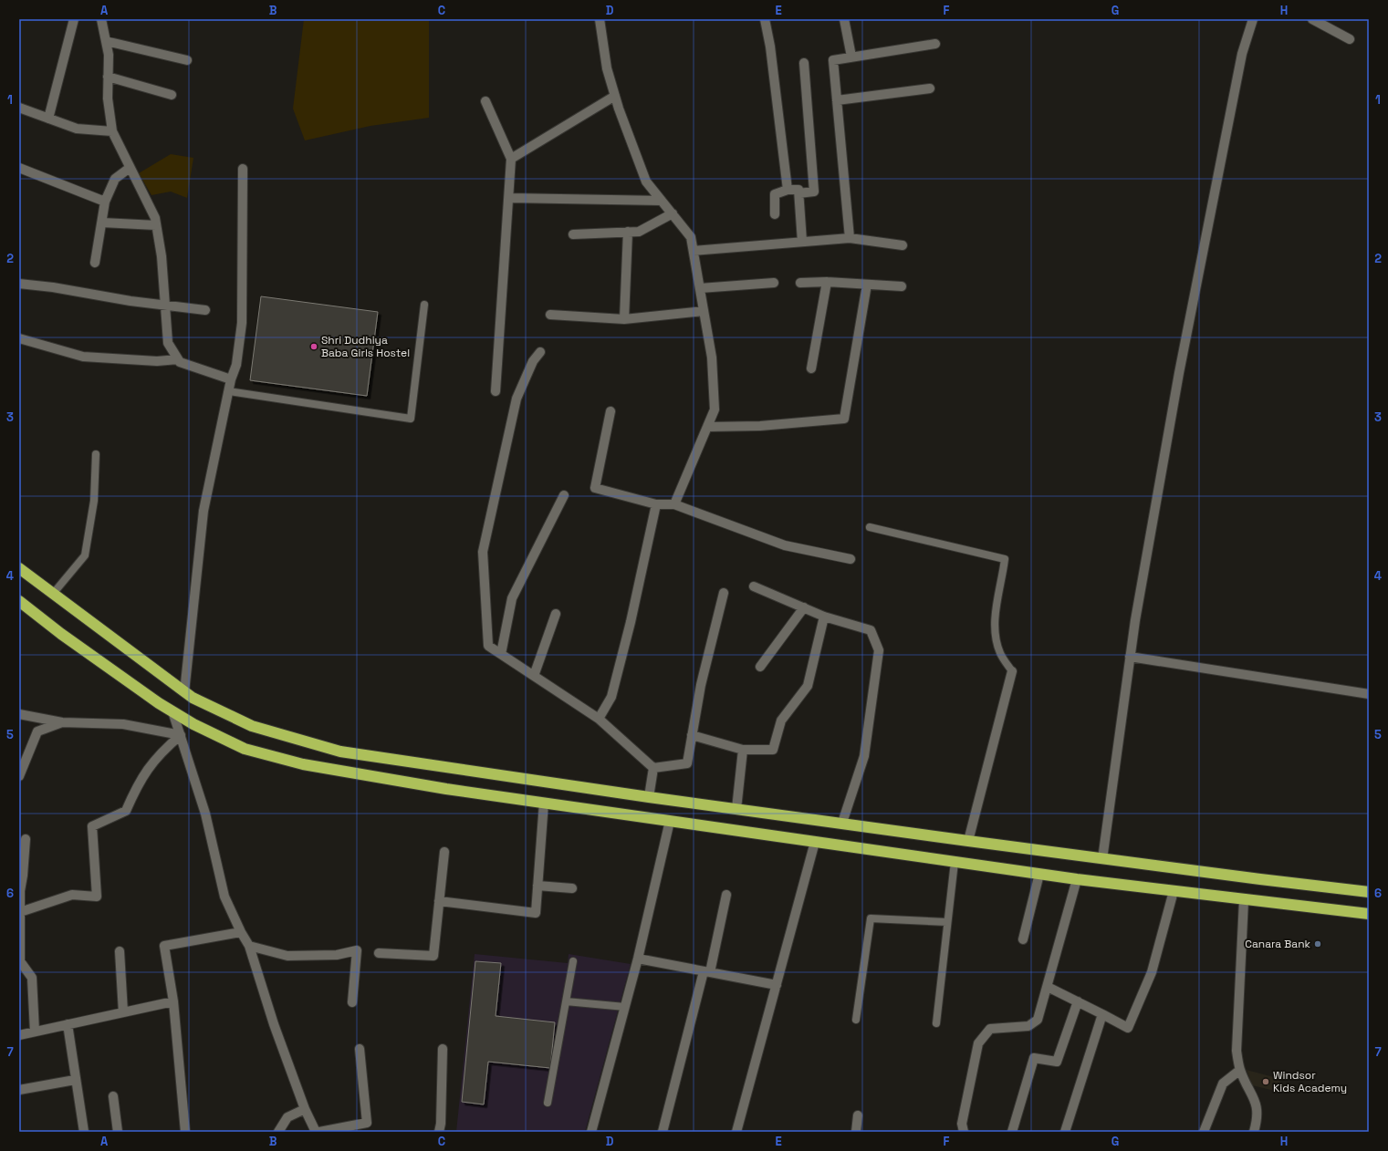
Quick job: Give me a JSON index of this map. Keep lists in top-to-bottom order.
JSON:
{
  "places": ["Shri Dudhiya Baba Girls Hostel", "Canara Bank", "Windsor Kids Academy"],
  "grid": {
    "columns": [
      "A",
      "B",
      "C",
      "D",
      "E",
      "F",
      "G",
      "H"
    ],
    "rows": [
      "1",
      "2",
      "3",
      "4",
      "5",
      "6",
      "7"
    ]
  }
}
